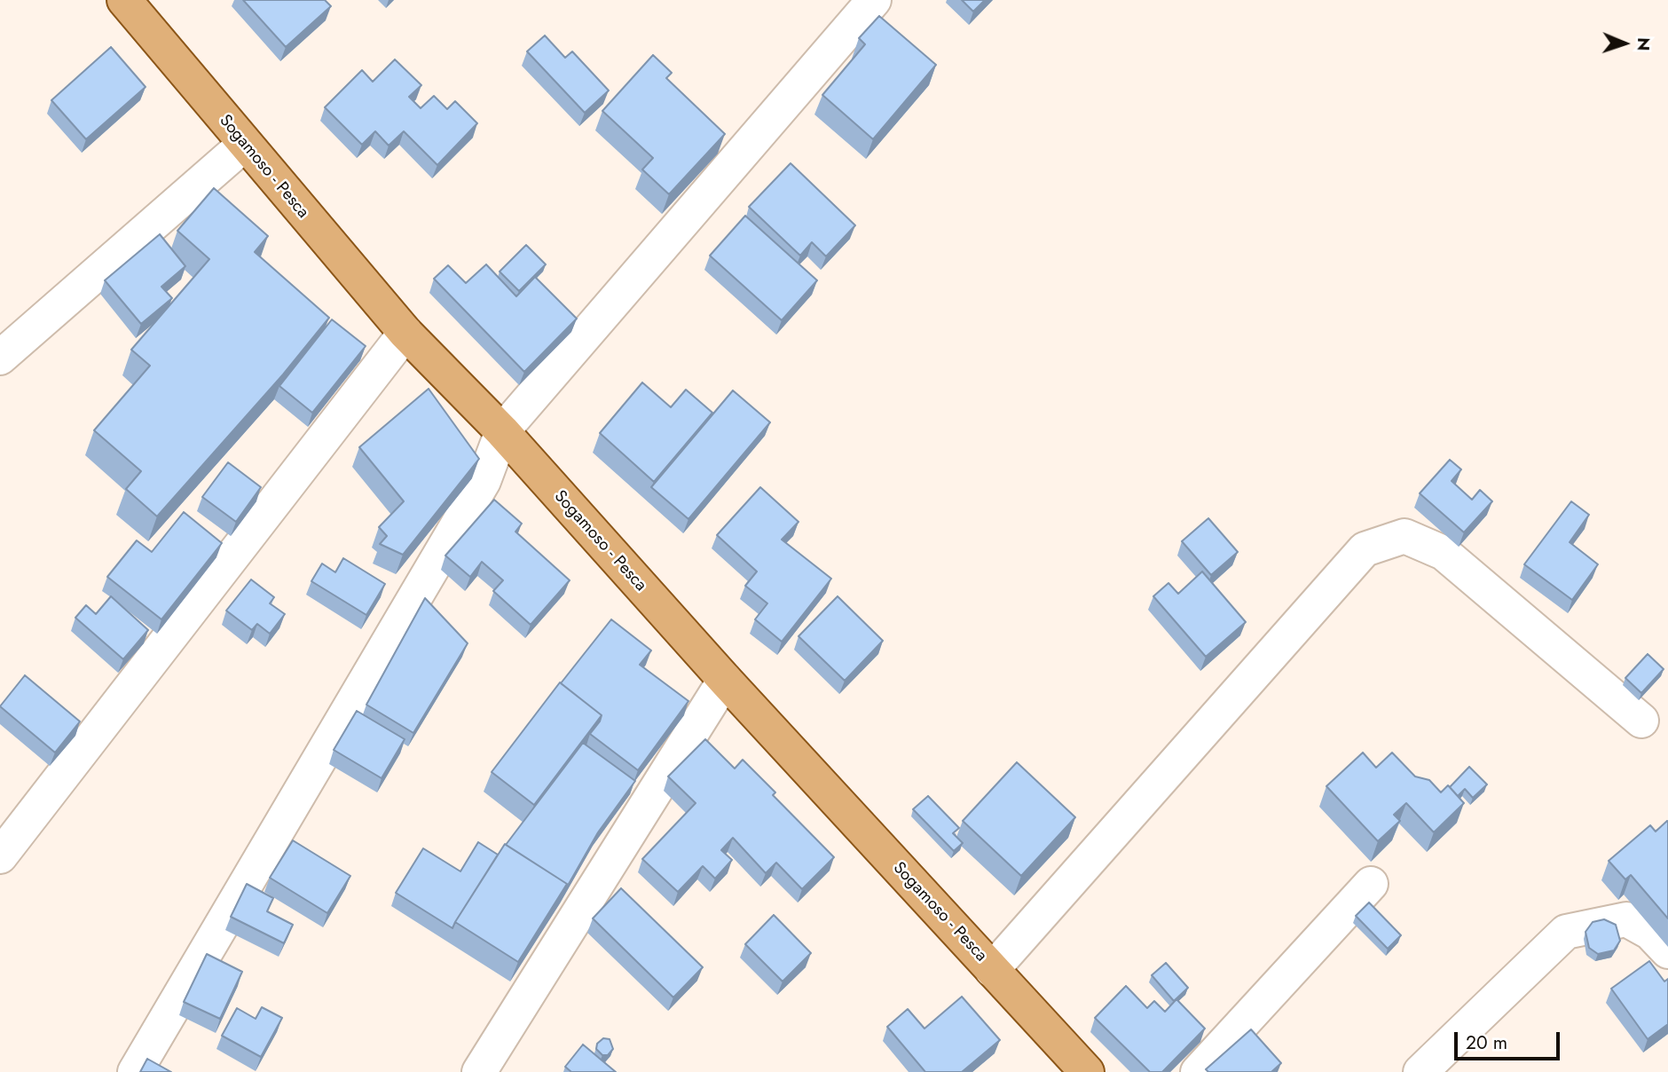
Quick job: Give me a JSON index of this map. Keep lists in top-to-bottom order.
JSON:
{
  "streets": {
    "main road": ["Sogamoso - Pesca"]
  },
  "scale_bar": "20 m",
  "north": "right"
}
